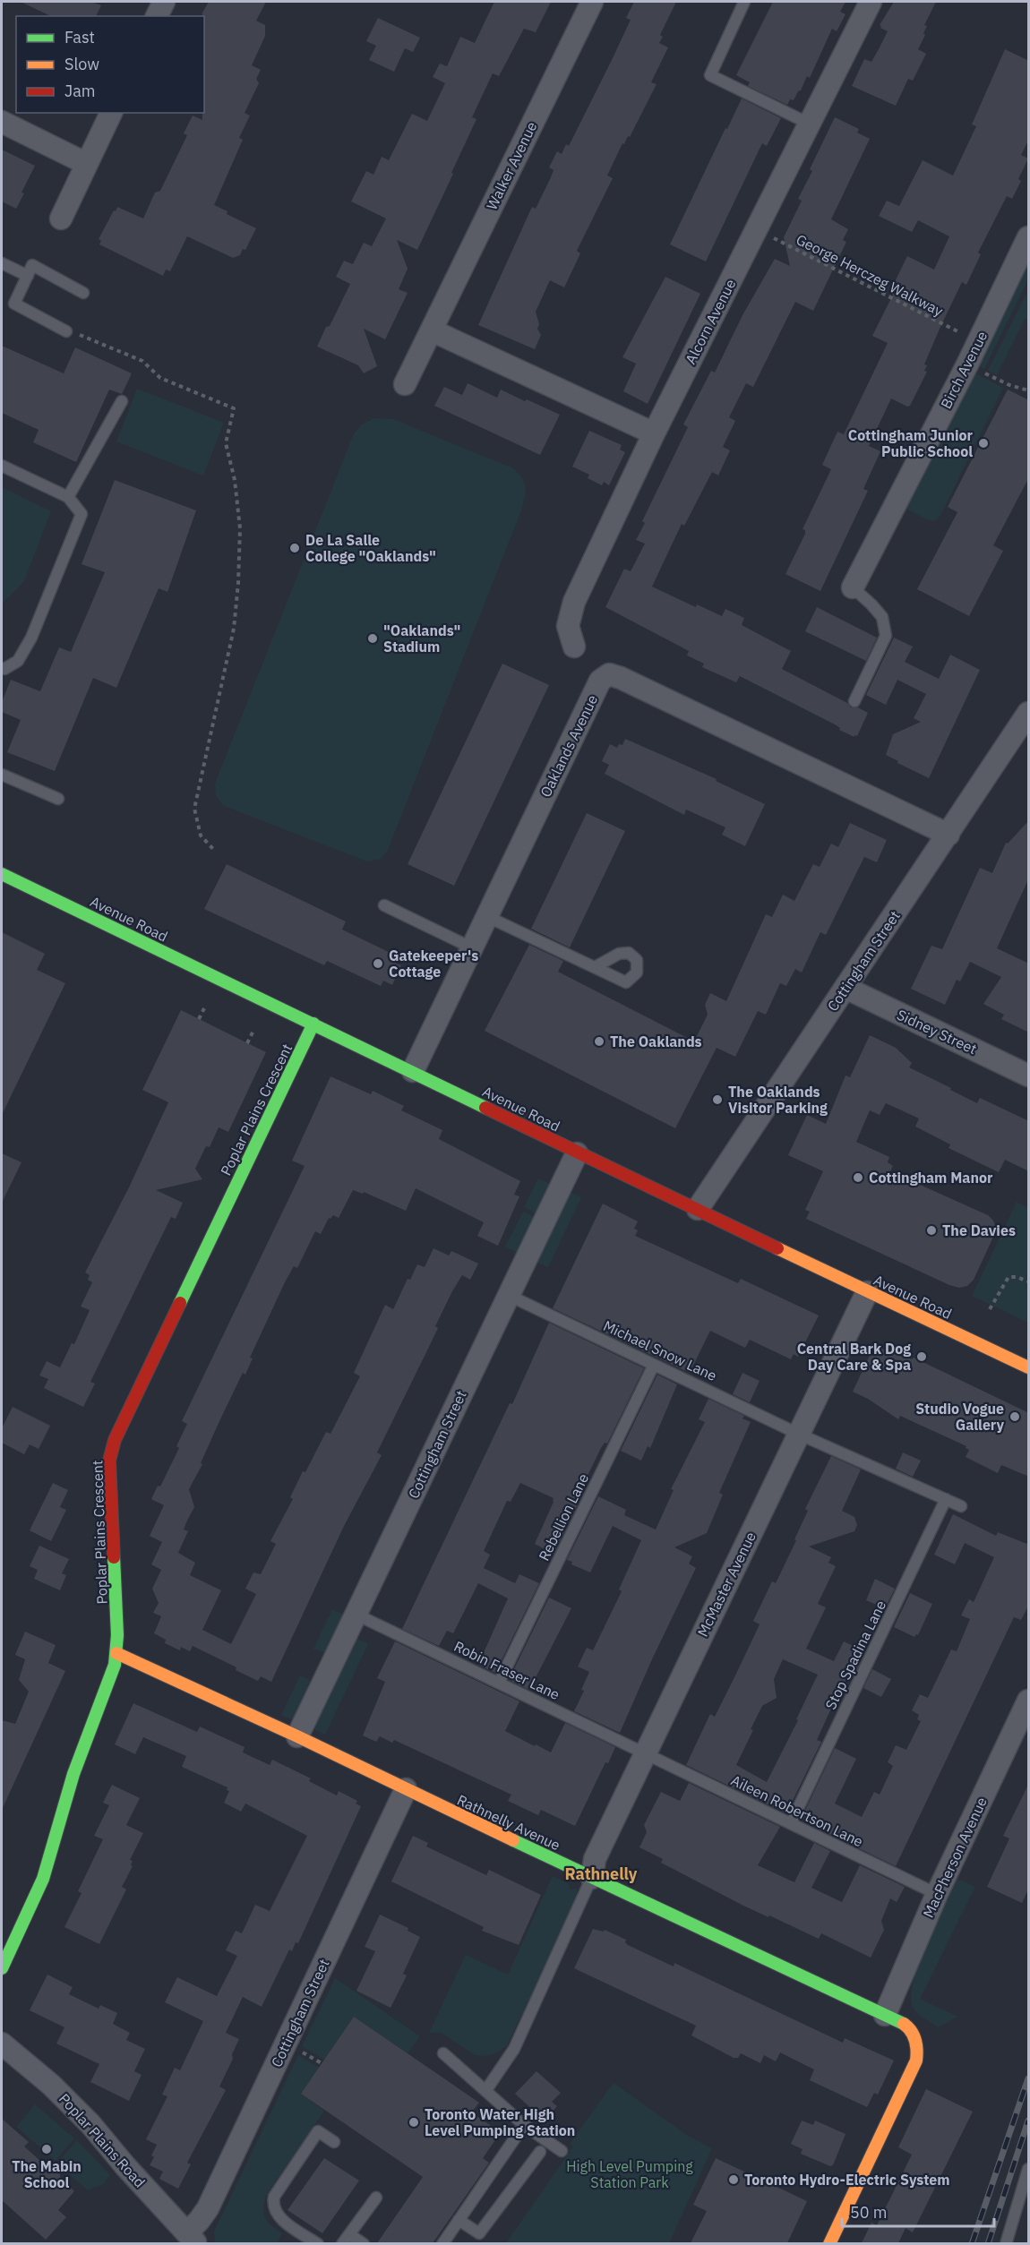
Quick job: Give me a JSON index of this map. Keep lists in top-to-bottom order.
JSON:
{
  "streets": {
    "street": [
      "Walker Avenue",
      "Alcorn Avenue",
      "Birch Avenue",
      "Oaklands Avenue",
      "Avenue Road",
      "Cottingham Street",
      "Sidney Street",
      "Poplar Plains Crescent",
      "McMaster Avenue",
      "Rathnelly Avenue",
      "MacPherson Avenue",
      "Poplar Plains Road"
    ],
    "lane": [
      "Michael Snow Lane",
      "Rebellion Lane",
      "Stop Spadina Lane",
      "Robin Fraser Lane",
      "Aileen Robertson Lane"
    ],
    "path": ["George Herczeg Walkway"]
  },
  "crossings": [
    ["Oaklands Avenue", "Avenue Road"],
    ["Oaklands Avenue", "Cottingham Street"],
    ["Avenue Road", "Cottingham Street"],
    ["Avenue Road", "Poplar Plains Crescent"],
    ["Avenue Road", "McMaster Avenue"],
    ["Cottingham Street", "Sidney Street"],
    ["Cottingham Street", "Michael Snow Lane"],
    ["Cottingham Street", "Robin Fraser Lane"],
    ["Cottingham Street", "Rathnelly Avenue"],
    ["Cottingham Street", "Poplar Plains Road"],
    ["Poplar Plains Crescent", "Rathnelly Avenue"],
    ["Michael Snow Lane", "Rebellion Lane"],
    ["Michael Snow Lane", "McMaster Avenue"],
    ["Michael Snow Lane", "Stop Spadina Lane"],
    ["Rebellion Lane", "Robin Fraser Lane"],
    ["McMaster Avenue", "Robin Fraser Lane"],
    ["McMaster Avenue", "Aileen Robertson Lane"],
    ["McMaster Avenue", "Rathnelly Avenue"],
    ["Stop Spadina Lane", "Aileen Robertson Lane"],
    ["Robin Fraser Lane", "Aileen Robertson Lane"],
    ["Aileen Robertson Lane", "MacPherson Avenue"],
    ["Rathnelly Avenue", "MacPherson Avenue"]
  ],
  "districts": ["Rathnelly"],
  "parks": ["High Level Pumping Station Park"],
  "places": [
    "Cottingham Junior Public School",
    "De La Salle College \"Oaklands\"",
    "\"Oaklands\" Stadium",
    "Gatekeeper's Cottage",
    "The Oaklands",
    "The Oaklands Visitor Parking",
    "Cottingham Manor",
    "The Davies",
    "Central Bark Dog Day Care & Spa",
    "Studio Vogue Gallery",
    "Toronto Water High Level Pumping Station",
    "The Mabin School",
    "Toronto Hydro-Electric System"
  ],
  "legend": ["Fast", "Slow", "Jam"],
  "scale_bar": "50 m"
}
